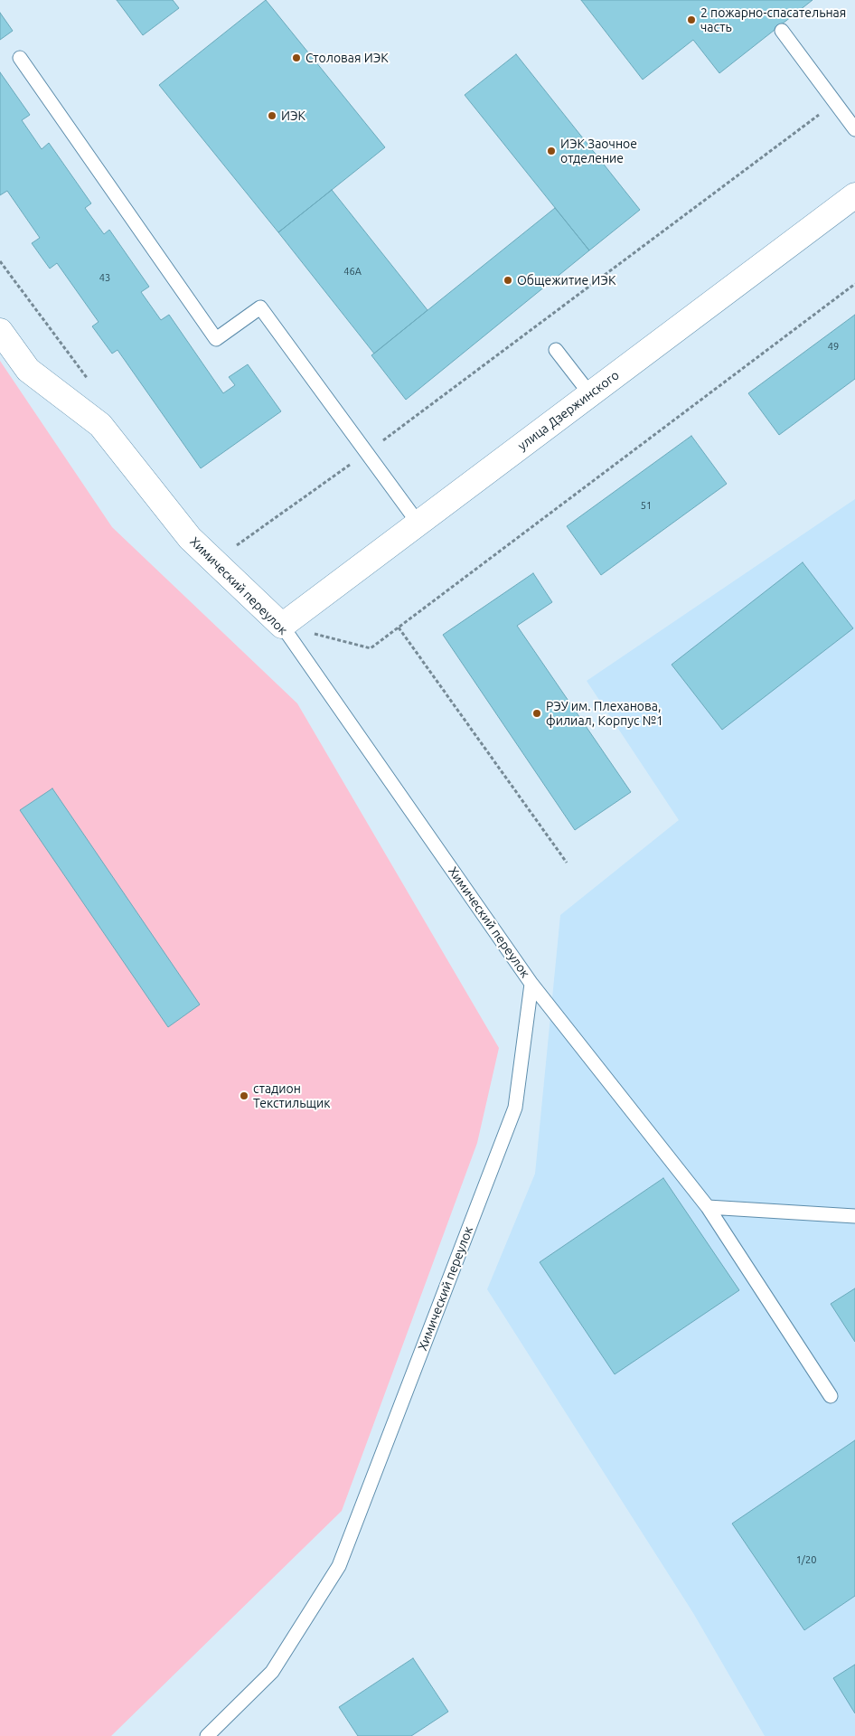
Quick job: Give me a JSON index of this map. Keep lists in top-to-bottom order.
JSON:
{
  "streets": {
    "street": ["улица Дзержинского", "Химический переулок"]
  },
  "crossings": [
    ["улица Дзержинского", "Химический переулок"]
  ],
  "places": [
    "2 пожарно-спасательная часть",
    "Столовая ИЭК",
    "ИЭК",
    "ИЭК Заочное отделение",
    "Общежитие ИЭК",
    "РЭУ им. Плеханова, филиал, Корпус №1",
    "стадион Текстильщик"
  ],
  "house_numbers": [
    "46А",
    "43",
    "49",
    "51",
    "1/20"
  ]
}
